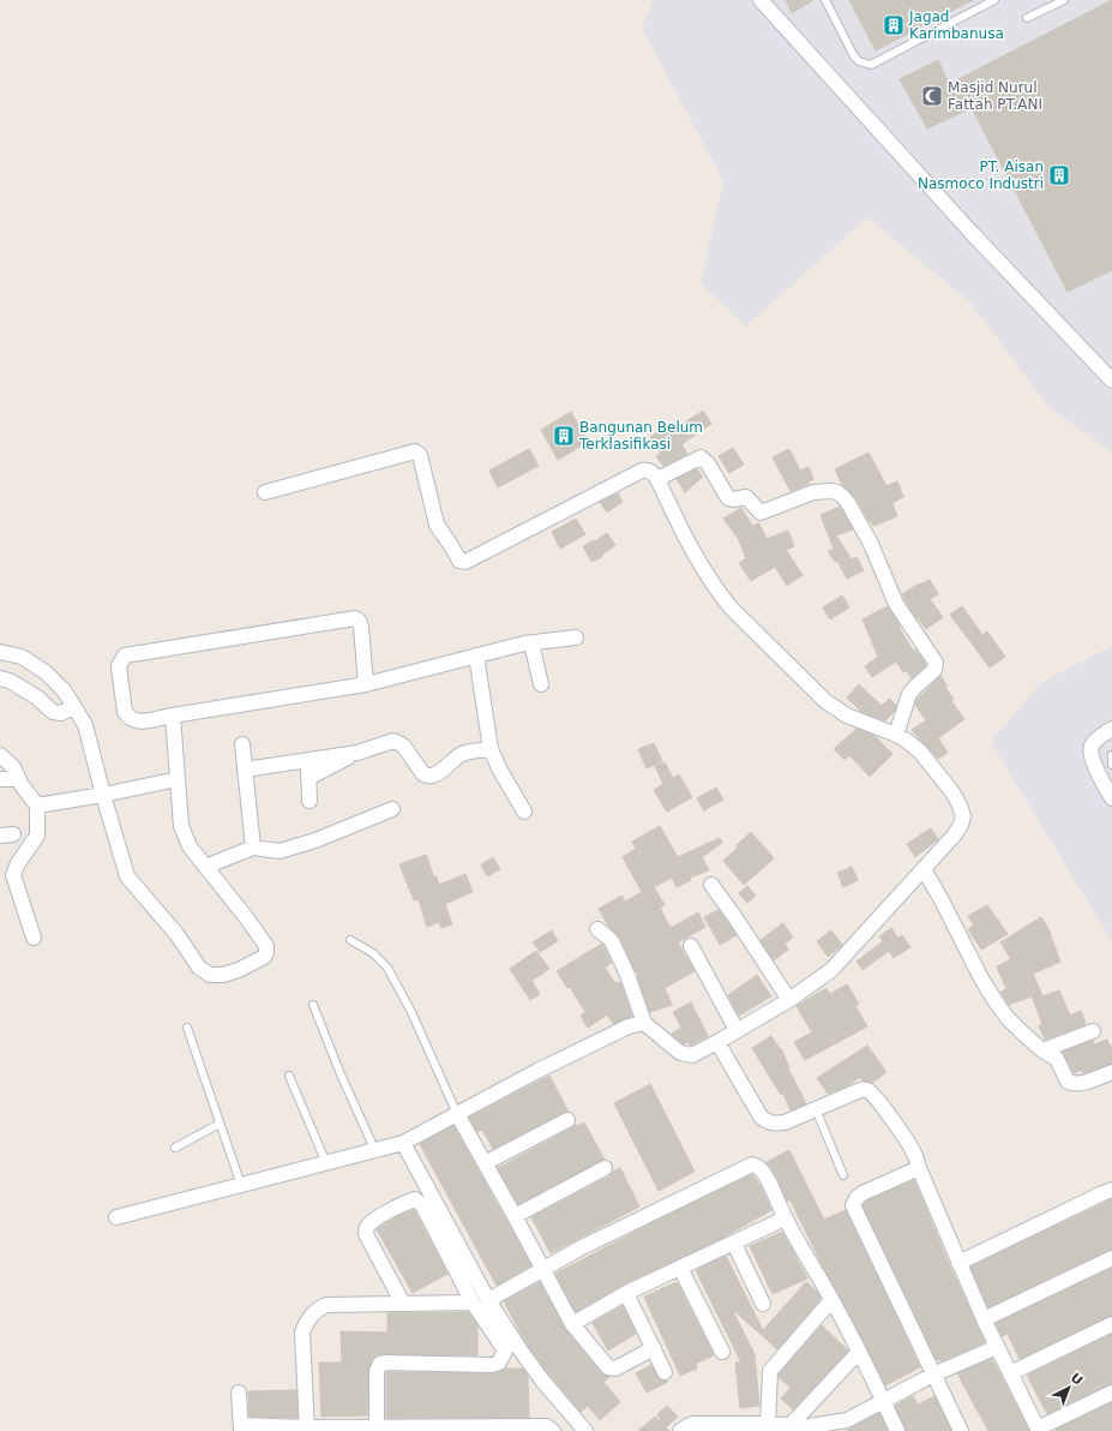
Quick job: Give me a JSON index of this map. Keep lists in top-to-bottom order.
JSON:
{
  "places": {
    "building": ["Jagad Karimbanusa", "PT. Aisan Nasmoco Industri", "Bangunan Belum Terklasifikasi"],
    "mosque": ["Masjid Nurul Fattah PT.ANI"]
  },
  "north": "top right"
}
